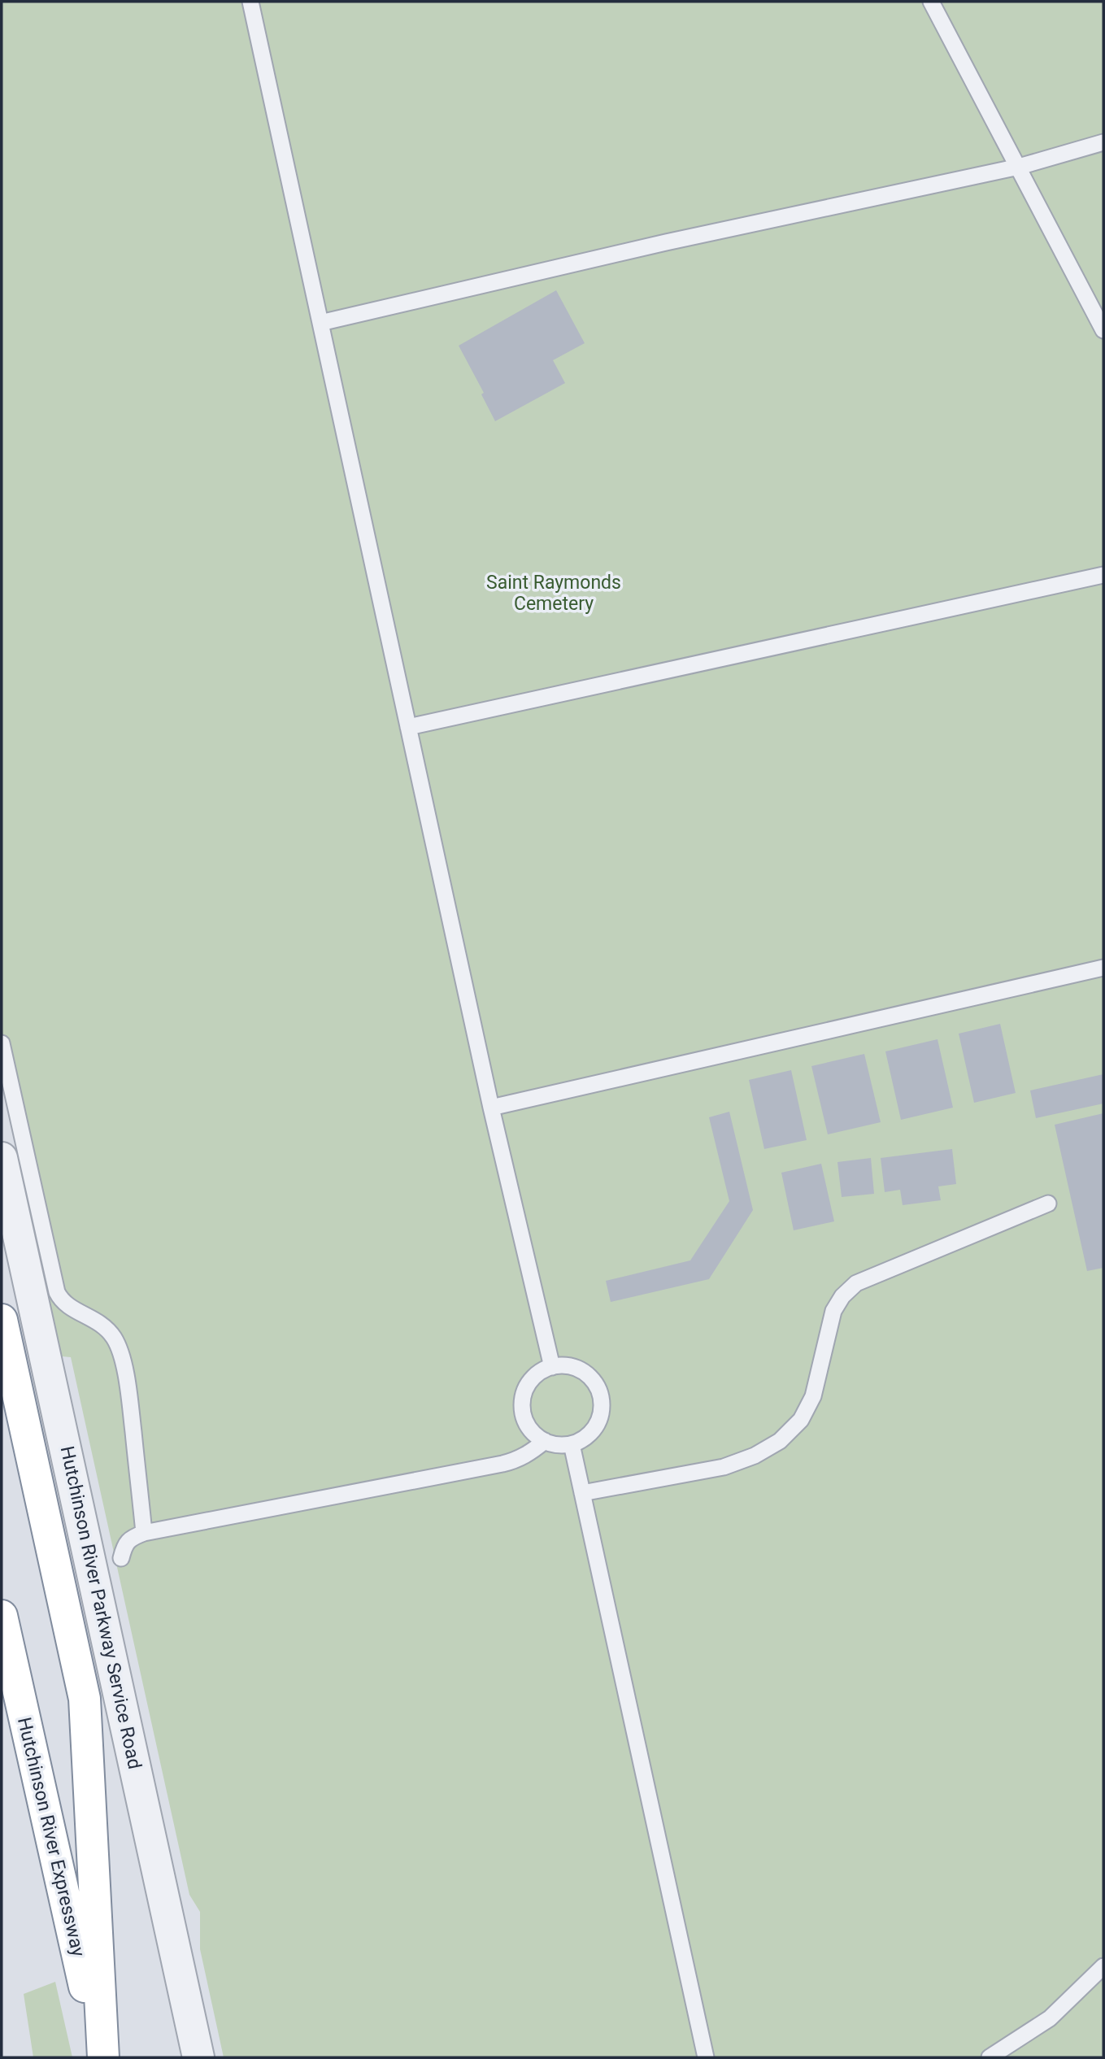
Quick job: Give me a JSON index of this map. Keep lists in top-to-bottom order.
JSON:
{
  "streets": {
    "highway": ["Hutchinson River Expressway"],
    "street": ["Hutchinson River Parkway Service Road"]
  },
  "parks": ["Saint Raymonds Cemetery"]
}
